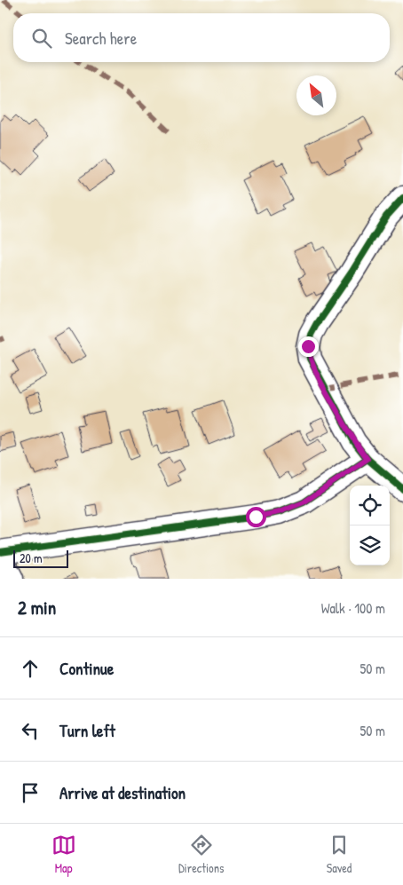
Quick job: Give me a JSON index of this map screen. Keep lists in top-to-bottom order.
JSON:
{
  "scale_bar": "20 m",
  "north": "top left",
  "page": {
    "search": "Search here",
    "scale": "20 m",
    "heading": ["2 min", "Walk · 100 m"],
    "list": [
      ["Continue", "50 m"],
      ["Turn left", "50 m"],
      "Arrive at destination"
    ],
    "nav": ["Map", "Directions", "Saved"]
  }
}
